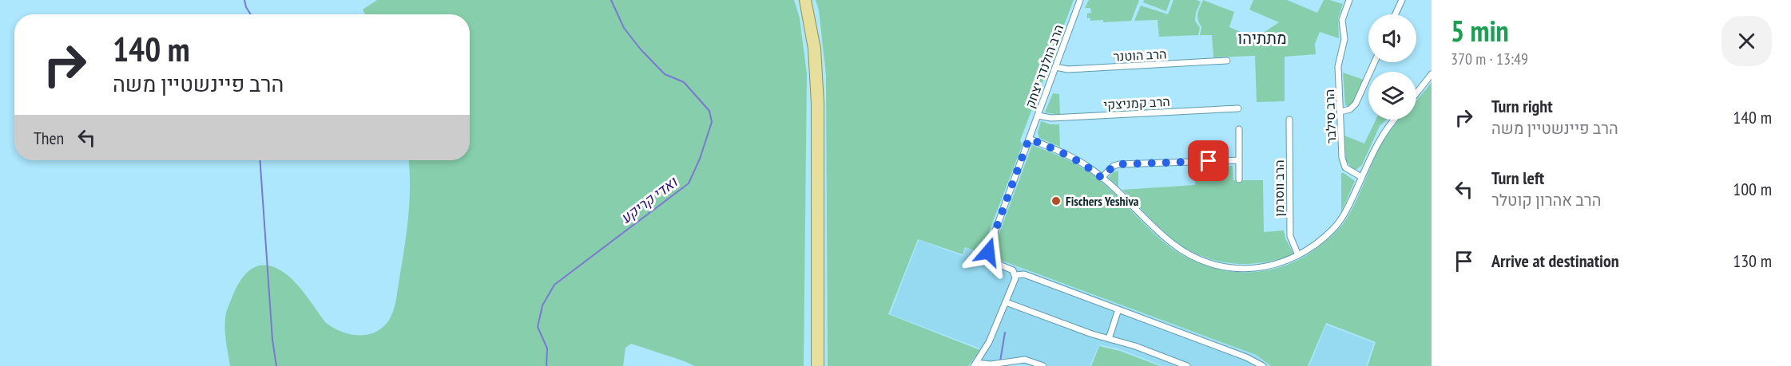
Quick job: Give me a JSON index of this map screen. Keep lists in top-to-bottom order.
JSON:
{
  "streets": {
    "street": [
      "הרב הוטנר",
      "הרב הולנדר יצחק",
      "הרב קמניצקי",
      "הרב סילבר",
      "הרב ווסרמן"
    ]
  },
  "crossings": [
    ["הרב הוטנר", "הרב הולנדר יצחק"],
    ["הרב הולנדר יצחק", "הרב קמניצקי"]
  ],
  "districts": ["מתתיהו"],
  "water": ["ואדי קריקע"],
  "places": ["Fischers Yeshiva"],
  "page": {
    "heading": ["5 min", "370 m · 13:49"],
    "turn": ["140 m", "הרב פיינשטיין משה"],
    "list": [
      {
        "name": "Turn right",
        "note": "הרב פיינשטיין משה",
        "value": "140 m"
      },
      {
        "name": "Turn left",
        "note": "הרב אהרון קוטלר",
        "value": "100 m"
      },
      {
        "name": "Arrive at destination",
        "value": "130 m"
      }
    ],
    "then": "Then"
  }
}
